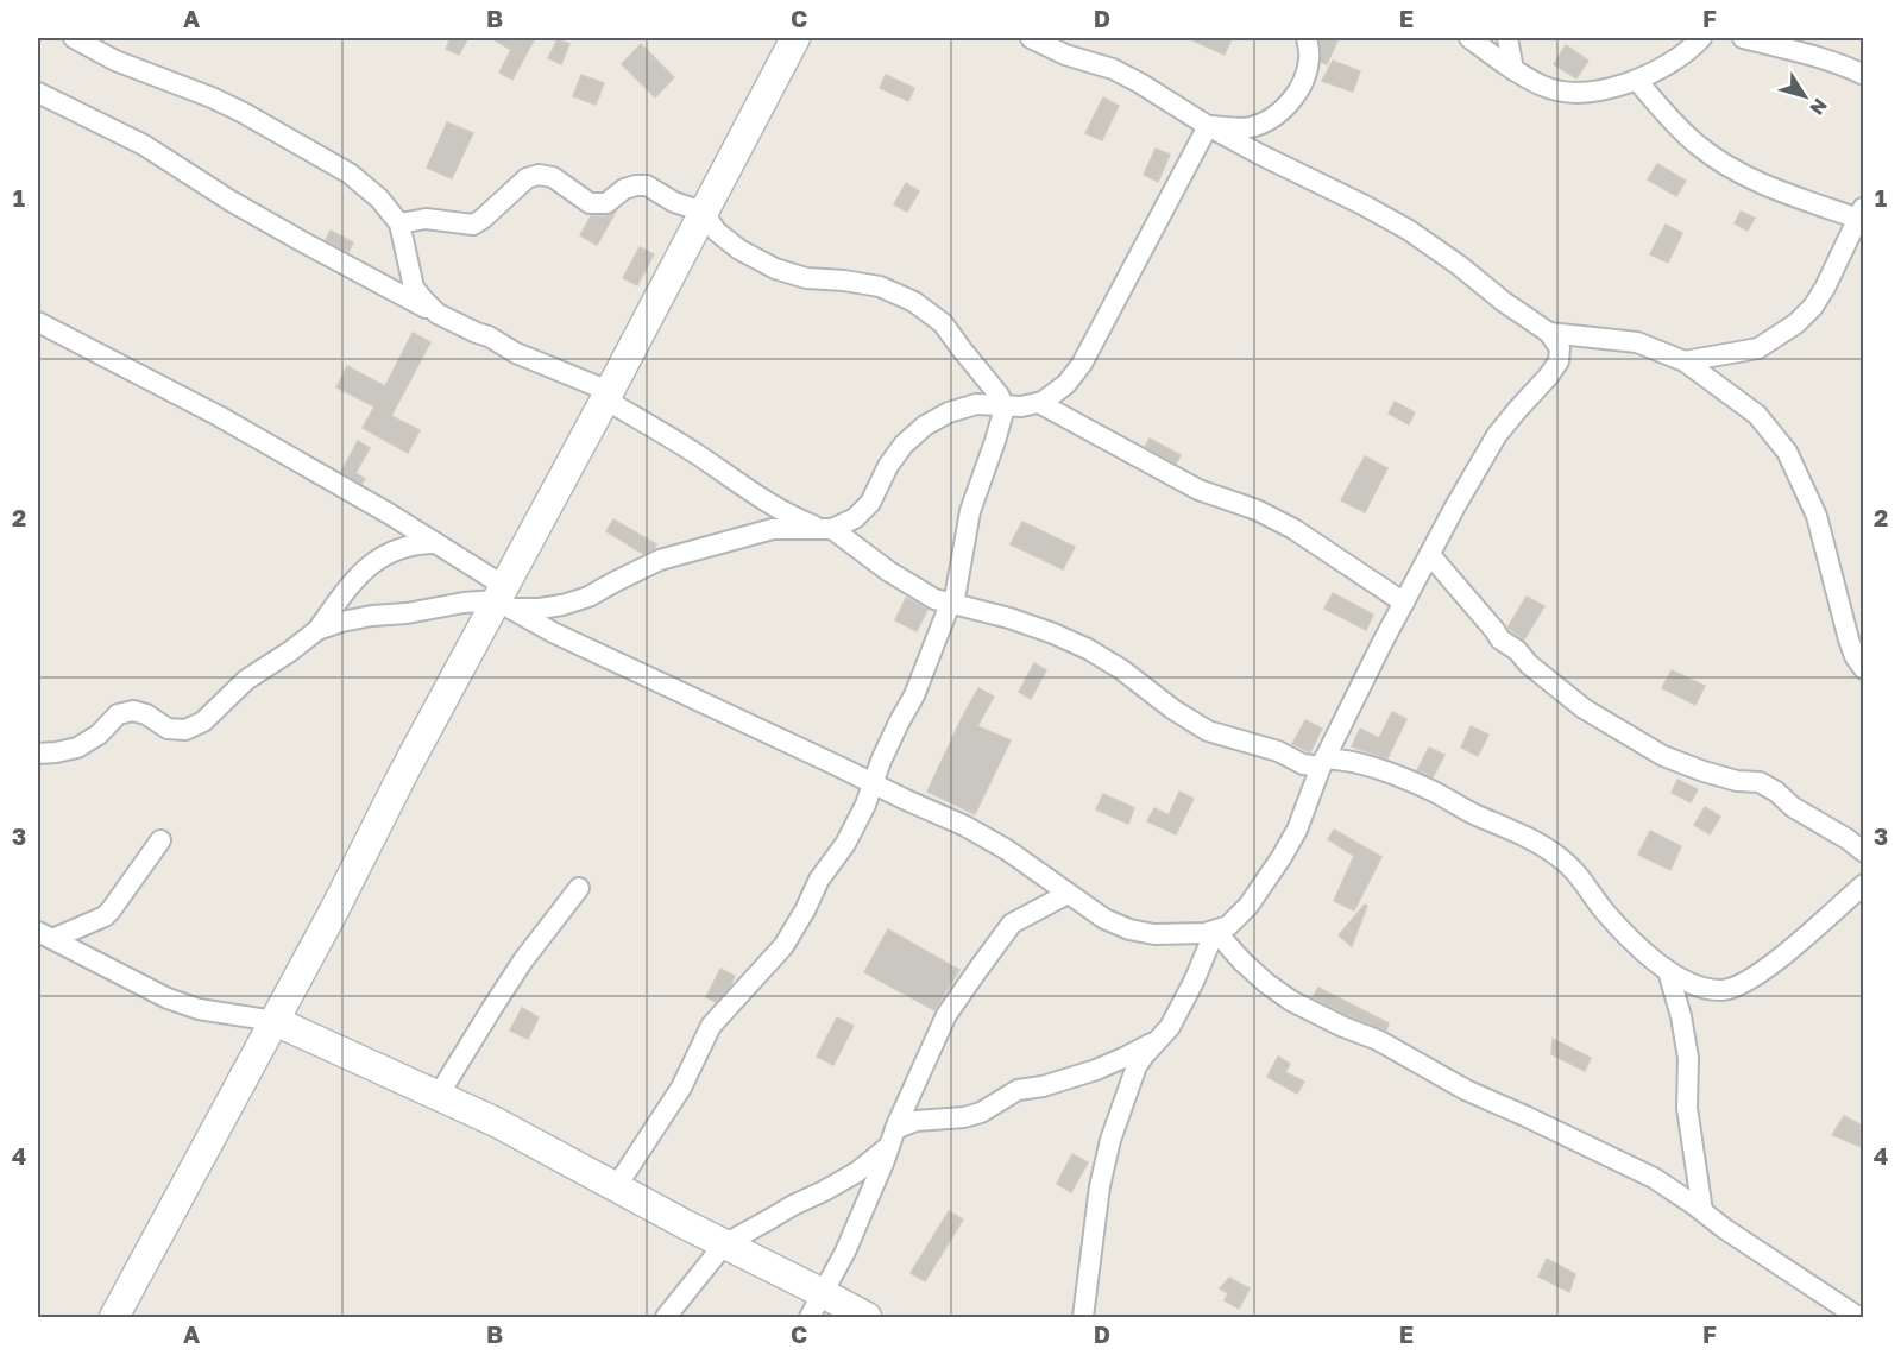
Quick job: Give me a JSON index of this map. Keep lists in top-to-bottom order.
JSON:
{
  "north": "bottom right",
  "grid": {
    "columns": [
      "A",
      "B",
      "C",
      "D",
      "E",
      "F"
    ],
    "rows": [
      "1",
      "2",
      "3",
      "4"
    ]
  }
}
